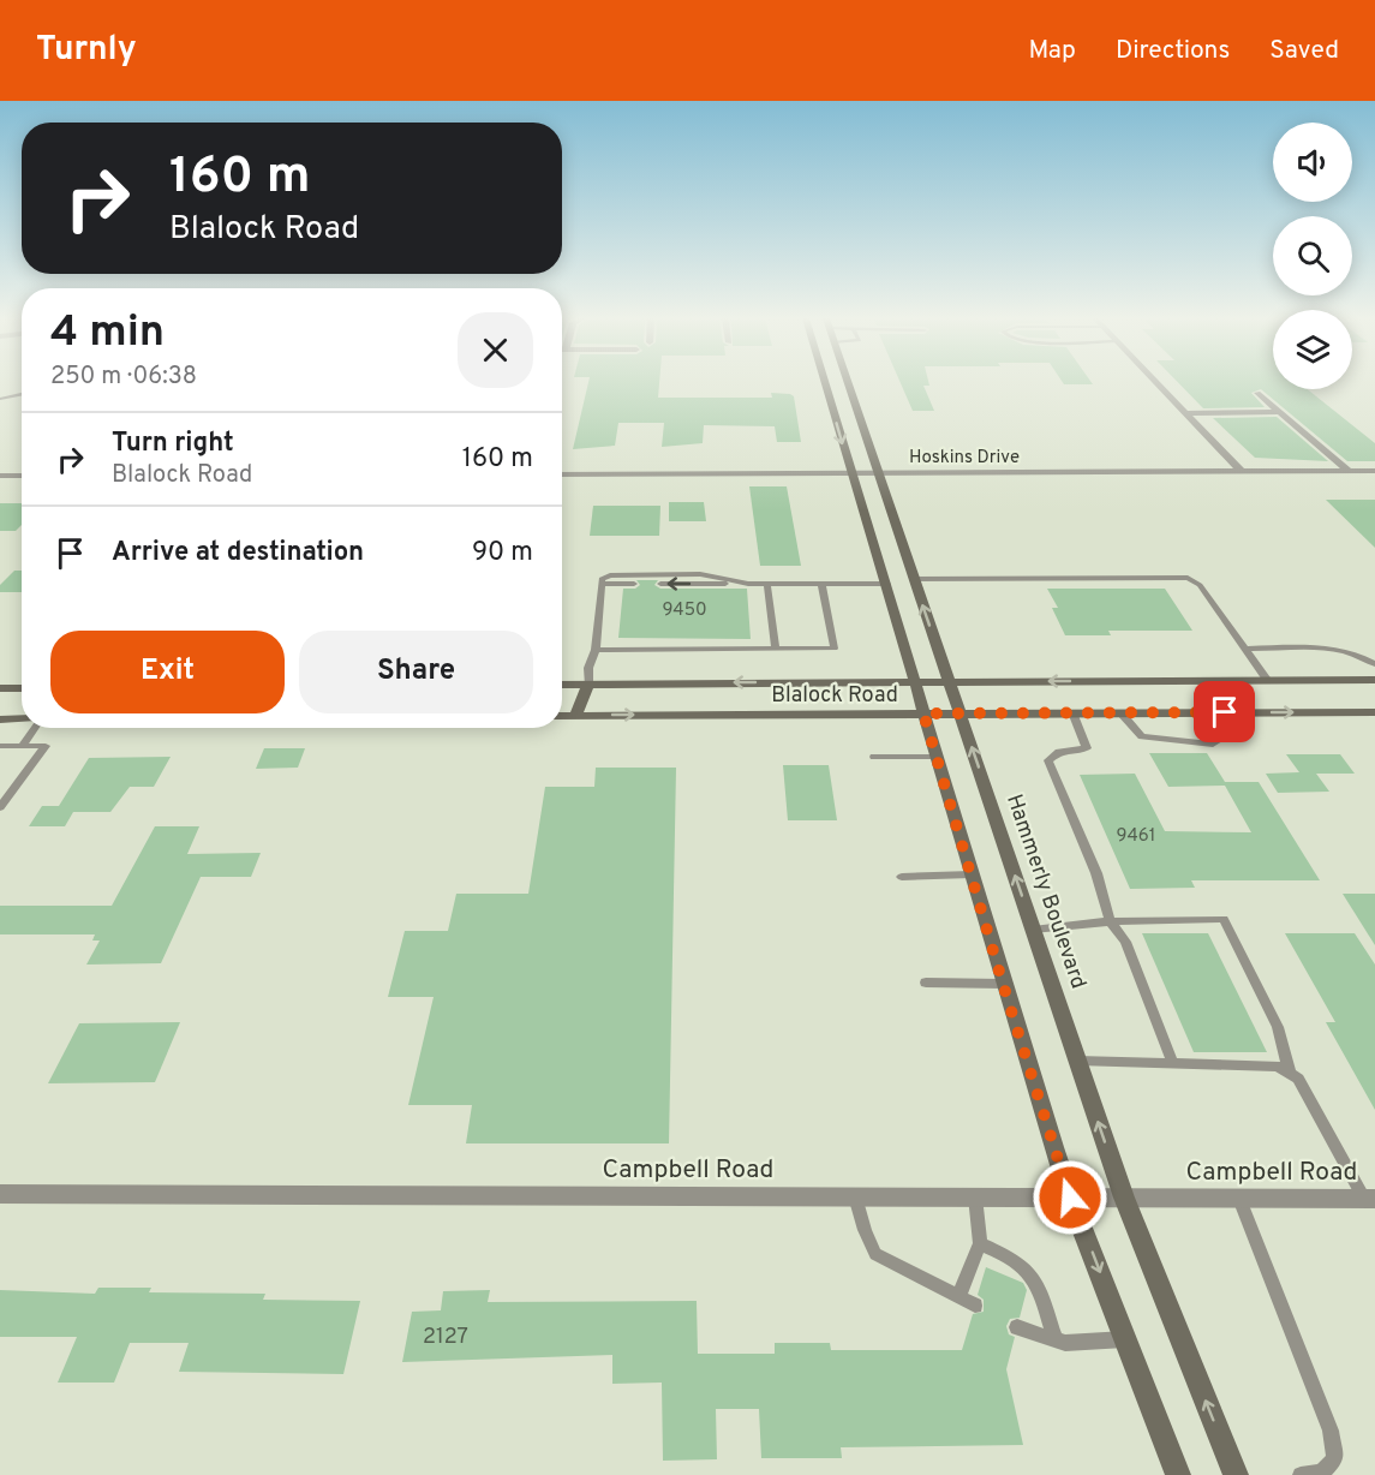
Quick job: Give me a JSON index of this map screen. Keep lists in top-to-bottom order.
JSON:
{
  "streets": {
    "main road": ["Blalock Road", "Hammerly Boulevard"],
    "street": ["Hoskins Drive", "Campbell Road"]
  },
  "crossings": [
    ["Hoskins Drive", "Hammerly Boulevard"],
    ["Blalock Road", "Hammerly Boulevard"],
    ["Hammerly Boulevard", "Campbell Road"]
  ],
  "house_numbers": ["9450", "9461", "2127"],
  "page": {
    "header": "Turnly",
    "nav": ["Map", "Directions", "Saved"],
    "turn": ["160 m", "Blalock Road"],
    "heading": ["4 min", "250 m · 06:38"],
    "list": [
      {
        "name": "Turn right",
        "note": "Blalock Road",
        "value": "160 m"
      },
      {
        "name": "Arrive at destination",
        "value": "90 m"
      }
    ],
    "buttons": ["Exit", "Share"]
  }
}
